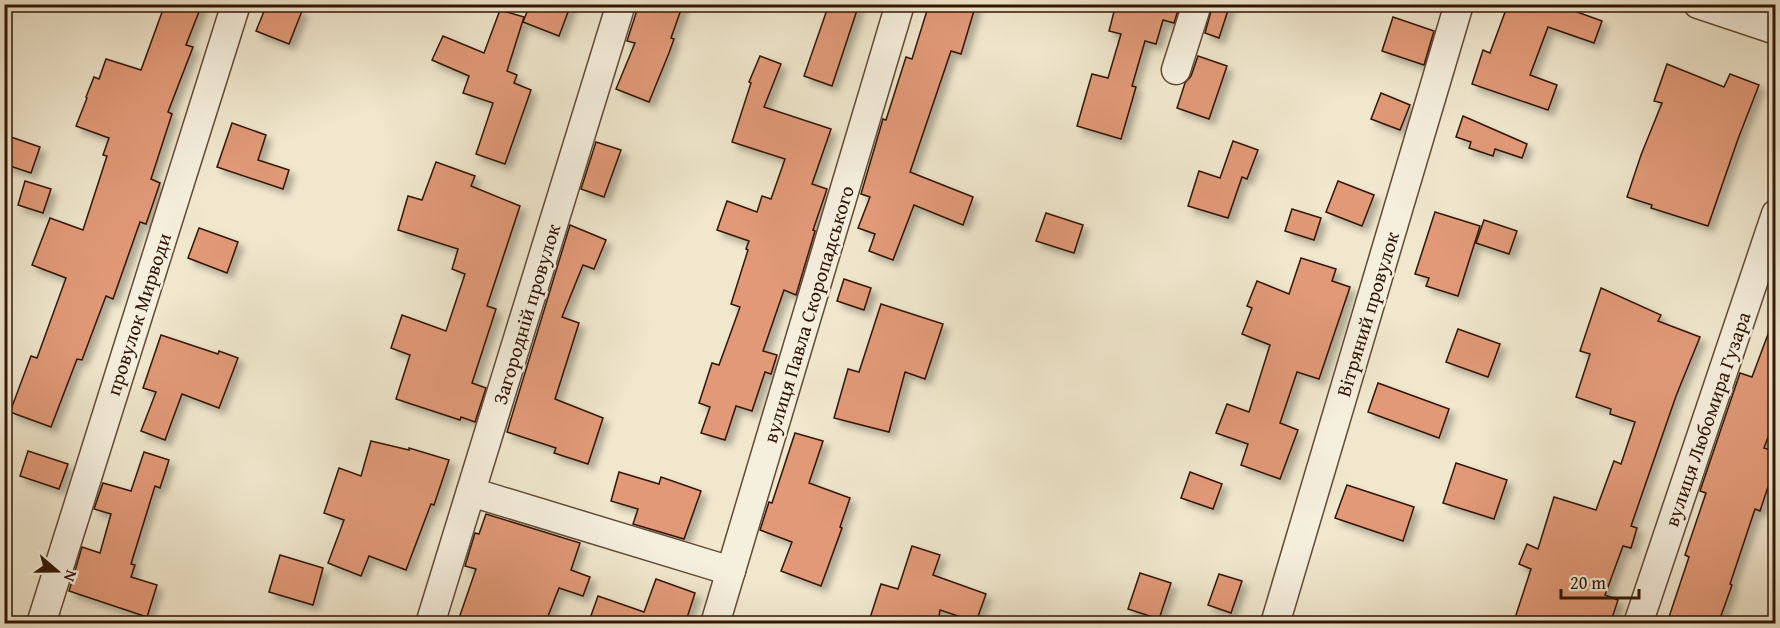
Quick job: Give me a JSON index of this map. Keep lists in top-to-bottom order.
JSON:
{
  "streets": {
    "street": [
      "провулок Мирводи",
      "Загородній провулок",
      "вулиця Павла Скоропадського",
      "Вітряний провулок",
      "вулиця Любомира Гузара"
    ]
  },
  "scale_bar": "20 m",
  "north": "right"
}
